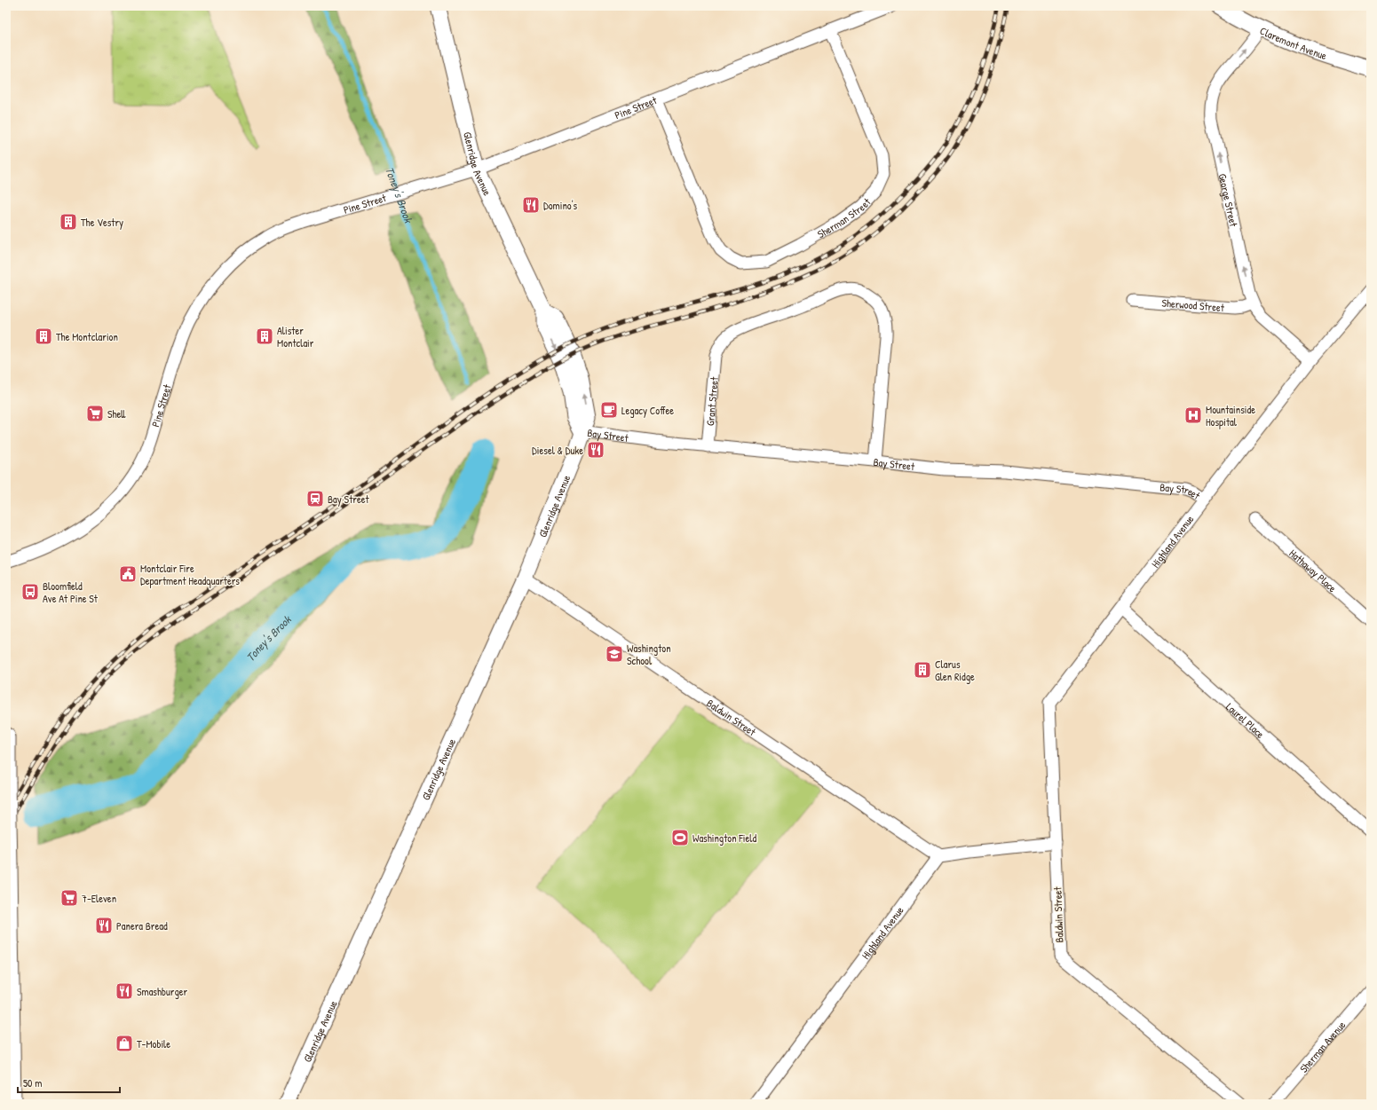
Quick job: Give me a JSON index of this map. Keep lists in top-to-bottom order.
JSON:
{
  "streets": {
    "street": [
      "Claremont Avenue",
      "Pine Street",
      "Glenridge Avenue",
      "George Street",
      "Sherman Street",
      "Sherwood Street",
      "Grant Street",
      "Bay Street",
      "Highland Avenue",
      "Hathaway Place",
      "Baldwin Street",
      "Laurel Place",
      "Sherman Avenue"
    ]
  },
  "crossings": [
    ["Claremont Avenue", "George Street"],
    ["Pine Street", "Glenridge Avenue"],
    ["Pine Street", "Sherman Street"],
    ["Glenridge Avenue", "Bay Street"],
    ["Glenridge Avenue", "Baldwin Street"],
    ["George Street", "Sherwood Street"],
    ["George Street", "Highland Avenue"],
    ["Grant Street", "Bay Street"],
    ["Bay Street", "Highland Avenue"],
    ["Highland Avenue", "Baldwin Street"],
    ["Highland Avenue", "Laurel Place"]
  ],
  "one_way": ["George Street"],
  "water": ["Toney's Brook"],
  "places": {
    "restaurant": [
      "Domino's",
      "Diesel & Duke",
      "Panera Bread",
      "Smashburger"
    ],
    "building": [
      "The Vestry",
      "The Montclarion",
      "Alister Montclair",
      "Clarus Glen Ridge"
    ],
    "cafe": ["Legacy Coffee"],
    "supermarket": ["Shell", "7-Eleven"],
    "hospital": ["Mountainside Hospital"],
    "station": ["Bay Street"],
    "public building": ["Montclair Fire Department Headquarters"],
    "bus stop": ["Bloomfield Ave At Pine St"],
    "school or university": ["Washington School"],
    "sports": ["Washington Field"],
    "shop": ["T-Mobile"]
  },
  "scale_bar": "50 m"
}
